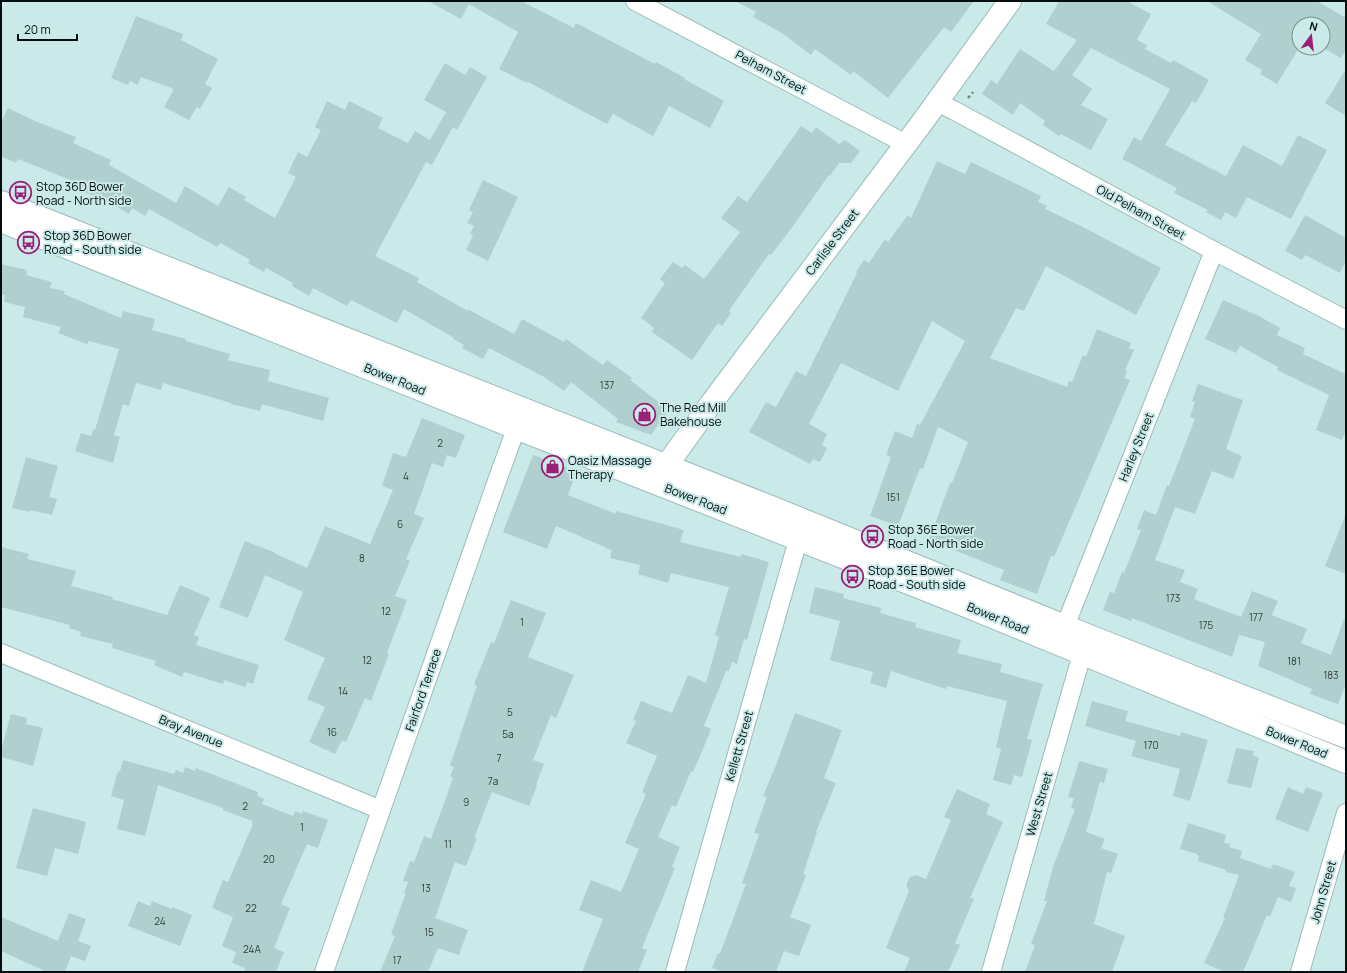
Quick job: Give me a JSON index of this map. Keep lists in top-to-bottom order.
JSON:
{
  "streets": {
    "main road": ["Carlisle Street", "Bower Road"],
    "street": [
      "Pelham Street",
      "Old Pelham Street",
      "Harley Street",
      "Fairford Terrace",
      "Bray Avenue",
      "Kellett Street",
      "West Street",
      "John Street"
    ]
  },
  "crossings": [
    ["Pelham Street", "Carlisle Street"],
    ["Old Pelham Street", "Carlisle Street"],
    ["Old Pelham Street", "Harley Street"],
    ["Carlisle Street", "Bower Road"],
    ["Bower Road", "Harley Street"],
    ["Bower Road", "Fairford Terrace"],
    ["Bower Road", "Kellett Street"],
    ["Bower Road", "West Street"],
    ["Fairford Terrace", "Bray Avenue"]
  ],
  "places": {
    "bus stop": [
      "Stop 36D Bower Road - North side",
      "Stop 36D Bower Road - South side",
      "Stop 36E Bower Road - North side",
      "Stop 36E Bower Road - South side"
    ],
    "shop": ["The Red Mill Bakehouse", "Oasiz Massage Therapy"]
  },
  "house_numbers": [
    "137",
    "2",
    "4",
    "151",
    "6",
    "8",
    "173",
    "12",
    "177",
    "1",
    "175",
    "12",
    "181",
    "183",
    "14",
    "5",
    "16",
    "5a",
    "170",
    "7",
    "7a",
    "9",
    "2",
    "1",
    "11",
    "20",
    "13",
    "22",
    "24",
    "15",
    "24A",
    "17"
  ],
  "scale_bar": "20 m",
  "north": "top"
}
